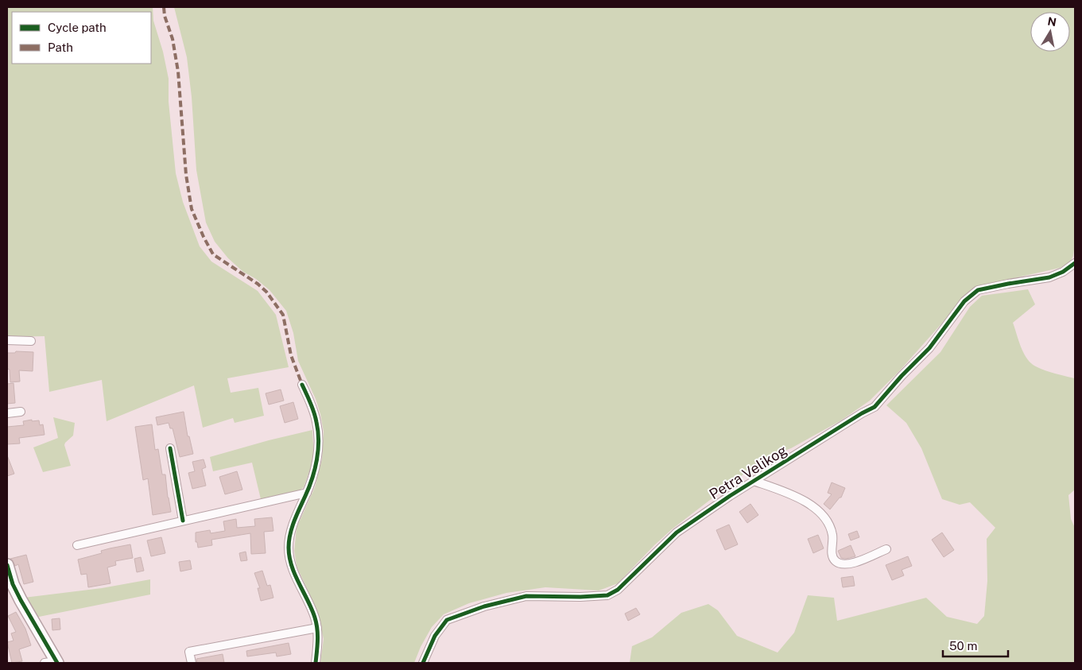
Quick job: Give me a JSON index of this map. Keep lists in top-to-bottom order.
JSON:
{
  "streets": {
    "street": ["Petra Velikog"]
  },
  "legend": ["Cycle path", "Path"],
  "scale_bar": "50 m",
  "north": "top"
}
